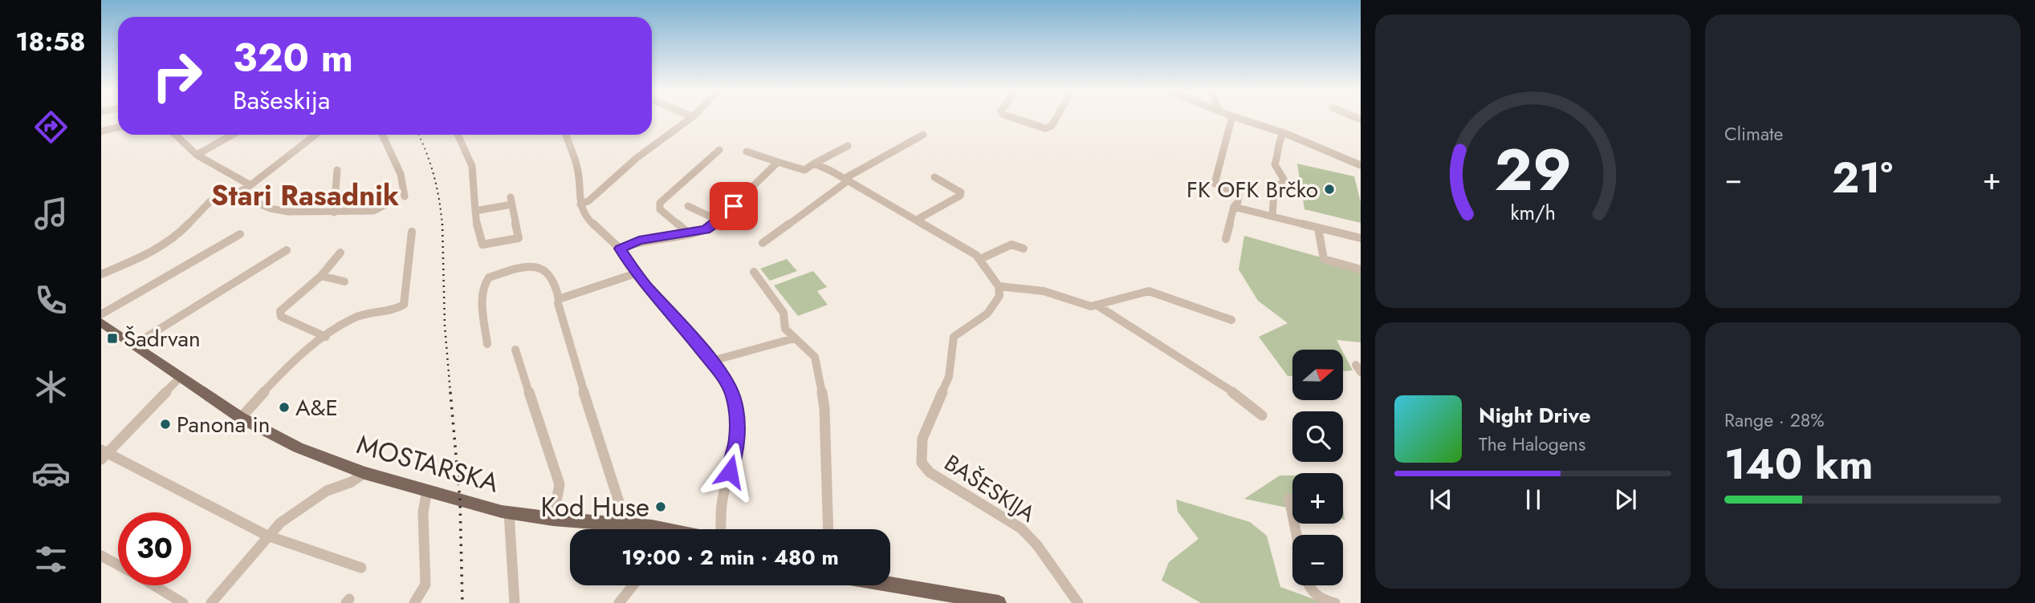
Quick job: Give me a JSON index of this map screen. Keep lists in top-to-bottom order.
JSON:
{
  "streets": {
    "main road": ["MOSTARSKA"],
    "street": ["BAŠESKIJA"]
  },
  "districts": ["Stari Rasadnik"],
  "places": {
    "other": [
      "FK OFK Brčko",
      "A&E",
      "Panona in",
      "Kod Huse"
    ],
    "transit": ["Šadrvan"]
  },
  "north": "right",
  "page": {
    "tabs": "18:58",
    "tile": [
      "Climate",
      ["Range · 28%", "140 km"]
    ],
    "turn": ["320 m", "Bašeskija"],
    "heat": ["−", "21°", "+"],
    "map_buttons": ["+", "−"],
    "song": ["Night Drive", "The Halogens"],
    "limit": "30",
    "trip": "19:00 · 2 min · 480 m",
    "gauge": ["29", "km/h"]
  }
}
